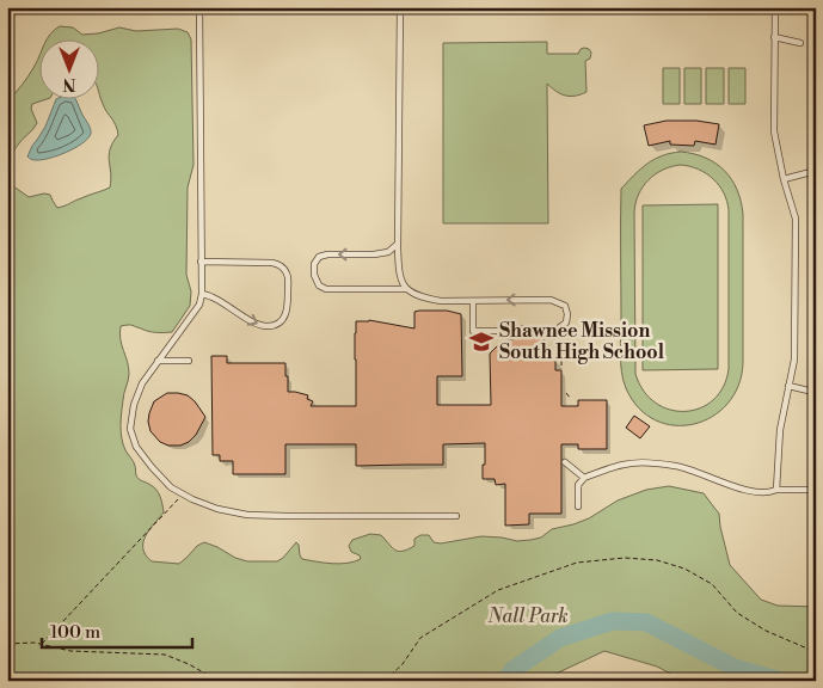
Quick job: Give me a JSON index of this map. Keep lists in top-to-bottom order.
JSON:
{
  "parks": ["Nall Park"],
  "places": {
    "school or university": ["Shawnee Mission South High School"]
  },
  "scale_bar": "100 m",
  "north": "bottom"
}
